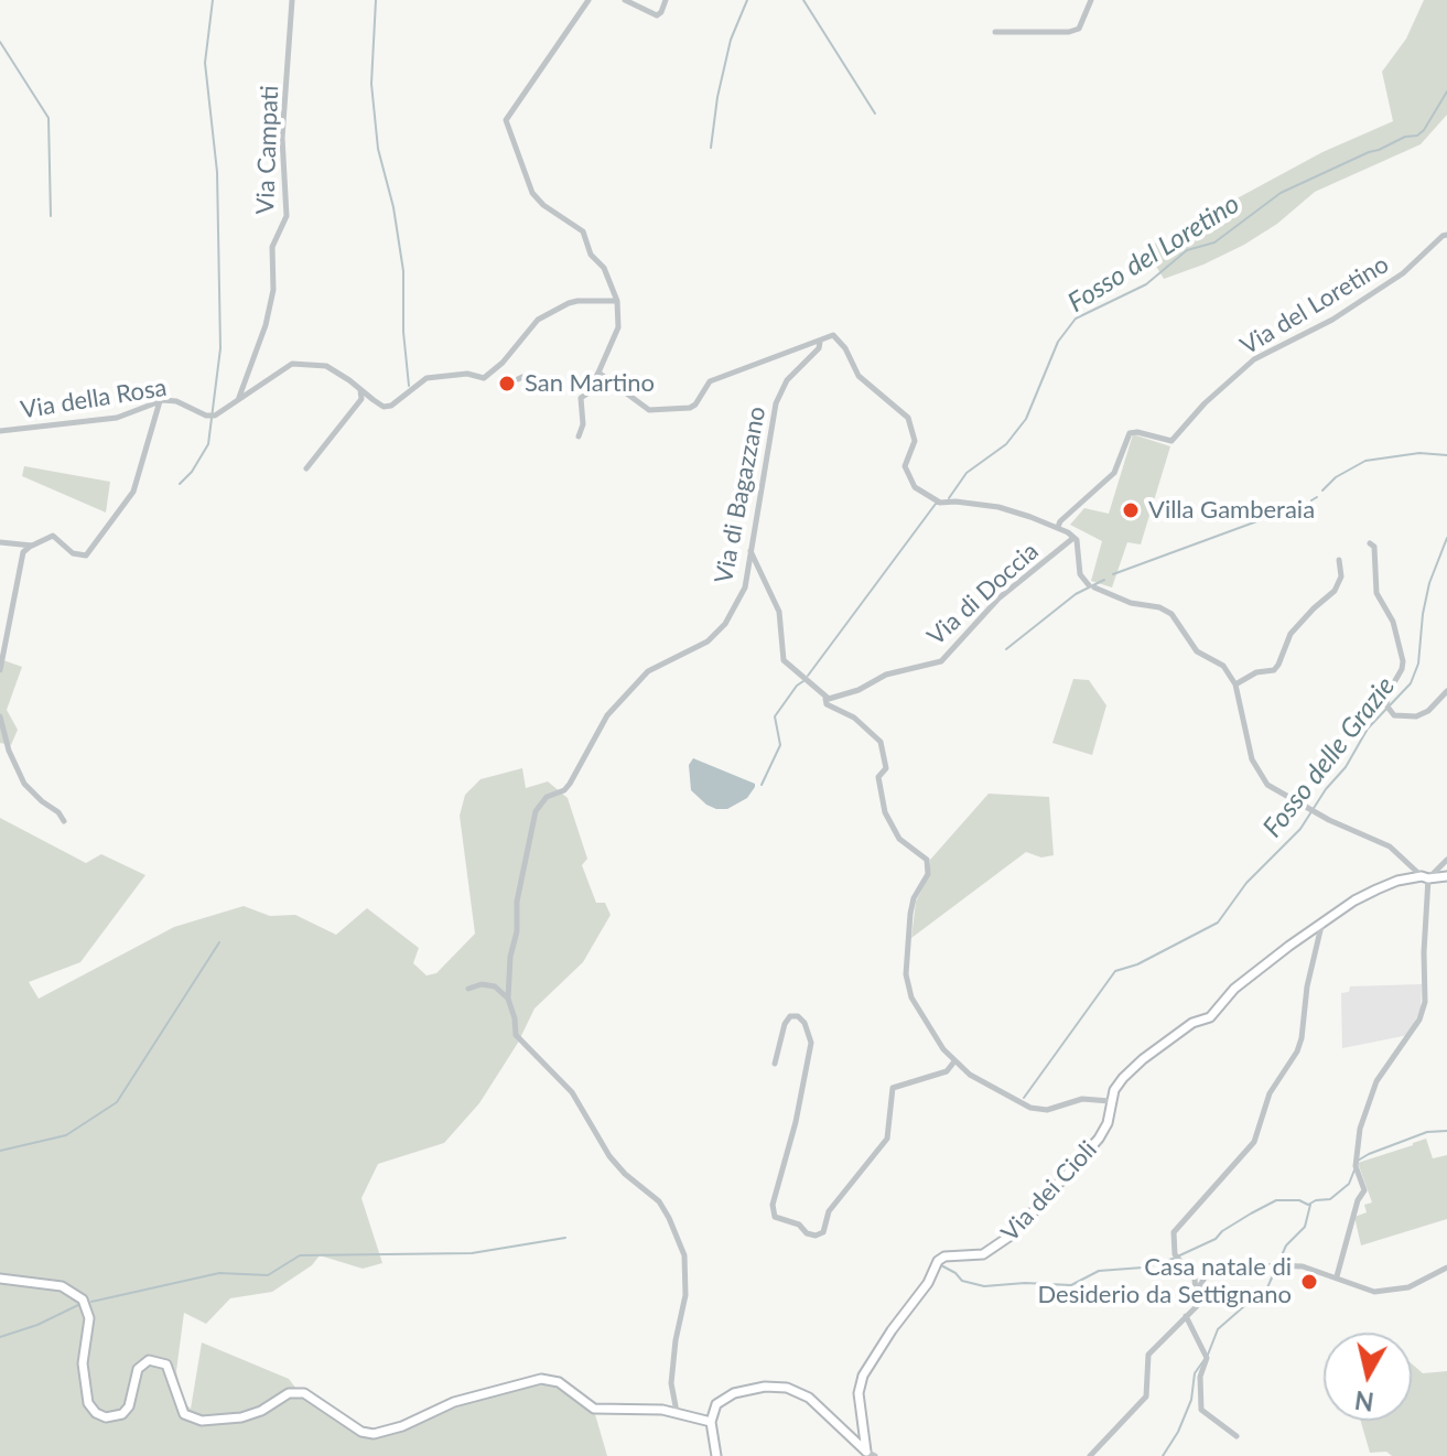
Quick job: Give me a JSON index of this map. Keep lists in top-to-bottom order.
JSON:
{
  "streets": {
    "street": [
      "Via Campati",
      "Via del Loretino",
      "Via della Rosa",
      "Via di Bagazzano",
      "Via di Doccia",
      "Via dei Cioli"
    ]
  },
  "crossings": [
    ["Via Campati", "Via della Rosa"]
  ],
  "water": ["Fosso del Loretino", "Fosso delle Grazie"],
  "places": ["San Martino", "Villa Gamberaia", "Casa natale di Desiderio da Settignano"],
  "north": "bottom"
}
